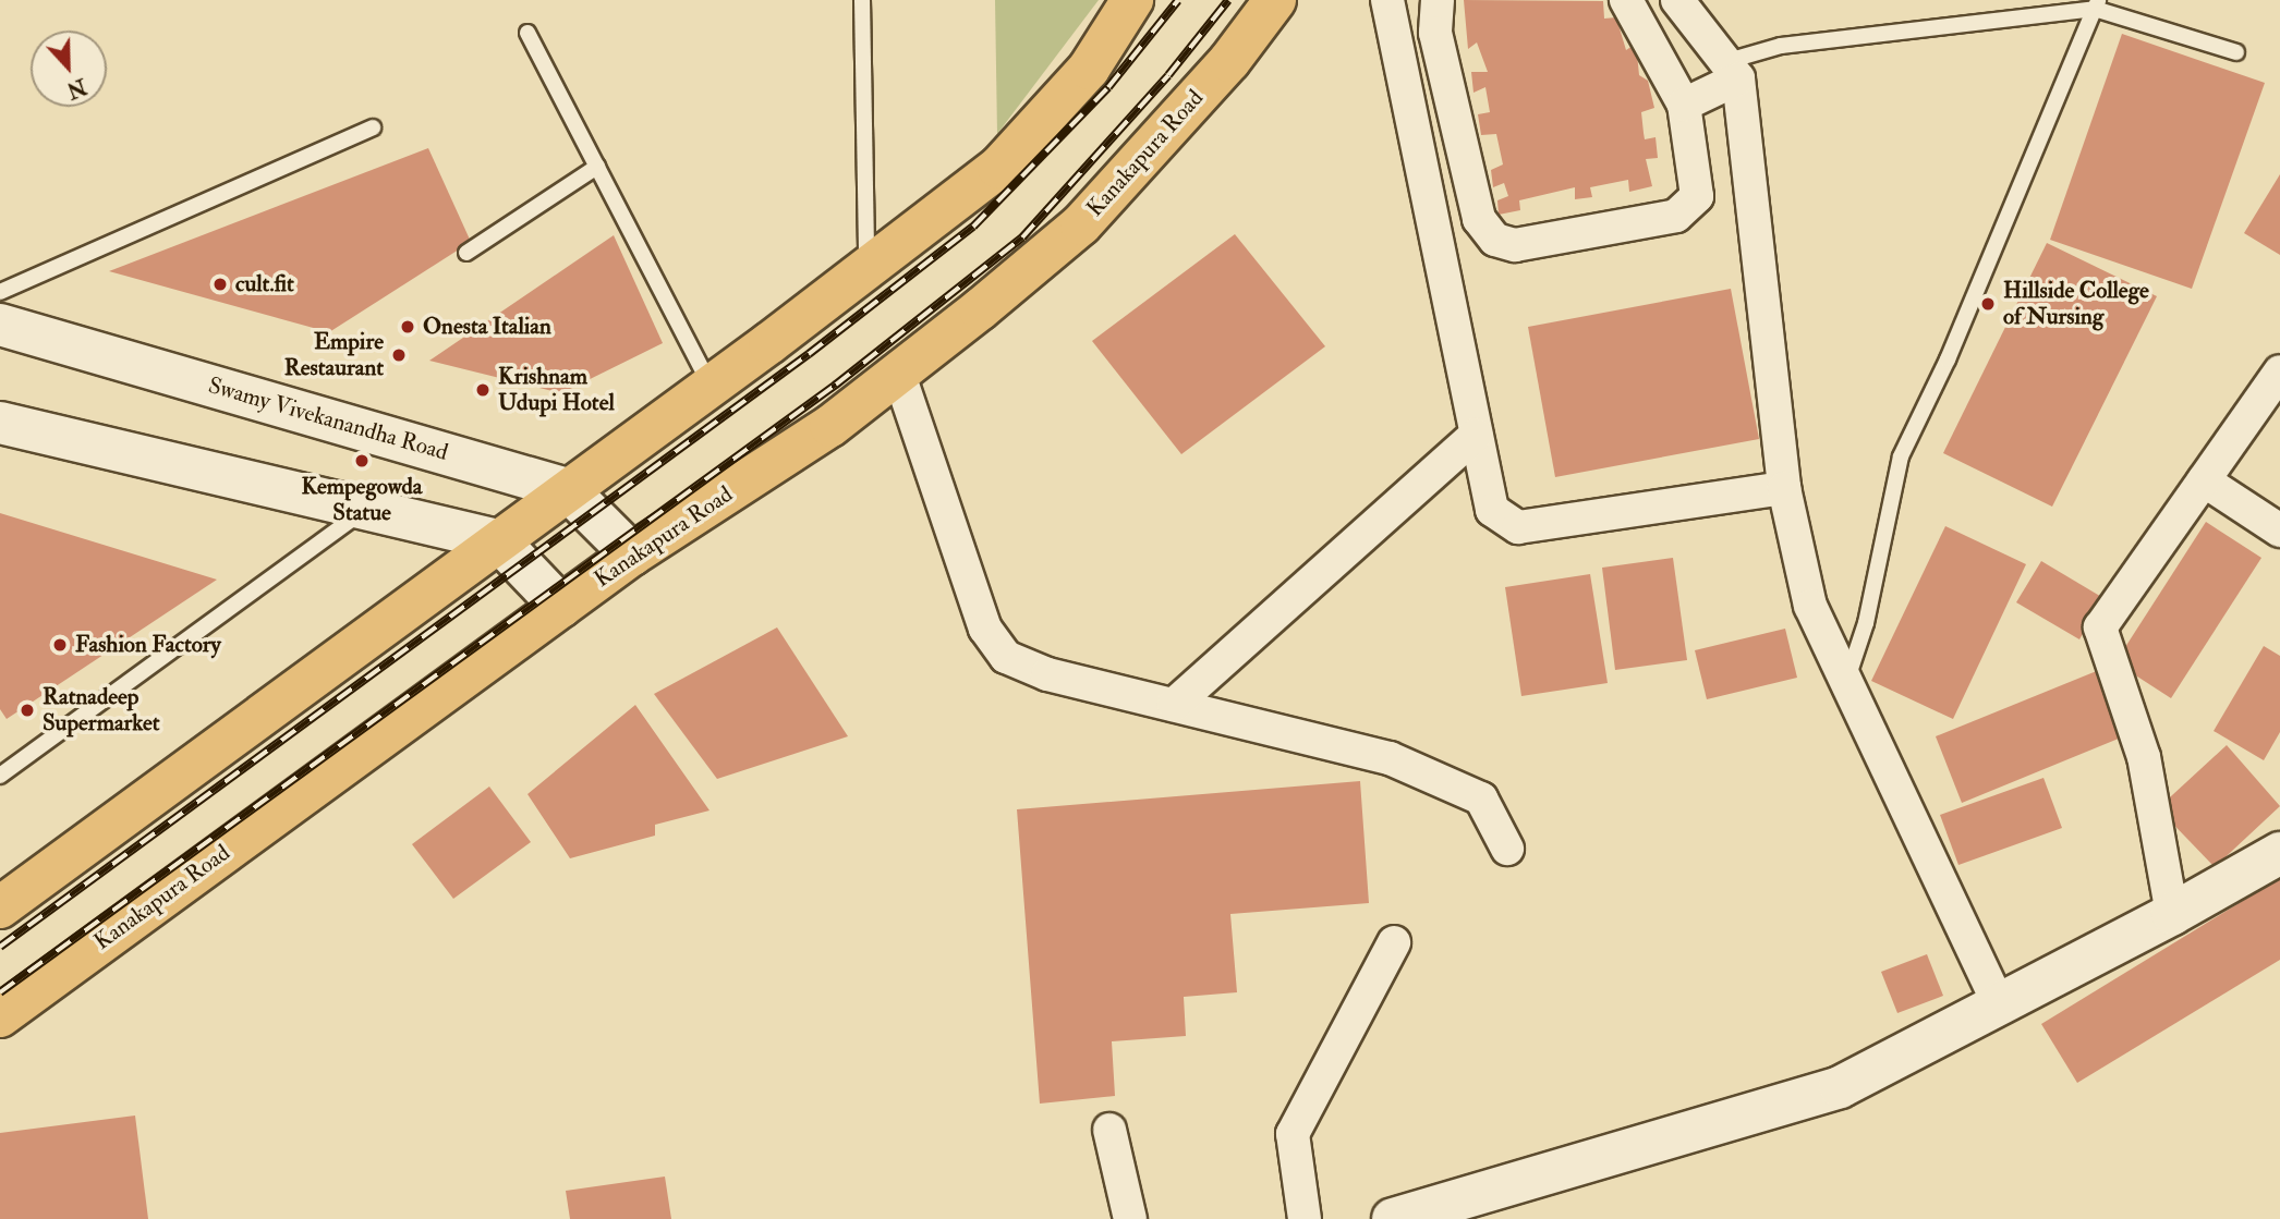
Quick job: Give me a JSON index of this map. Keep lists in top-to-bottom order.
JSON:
{
  "streets": {
    "highway": ["Kanakapura Road"],
    "main road": ["Swamy Vivekanandha Road"]
  },
  "crossings": [
    ["Kanakapura Road", "Swamy Vivekanandha Road"]
  ],
  "places": [
    "cult.fit",
    "Hillside College of Nursing",
    "Onesta Italian",
    "Empire Restaurant",
    "Krishnam Udupi Hotel",
    "Kempegowda Statue",
    "Fashion Factory",
    "Ratnadeep Supermarket"
  ],
  "north": "bottom"
}
